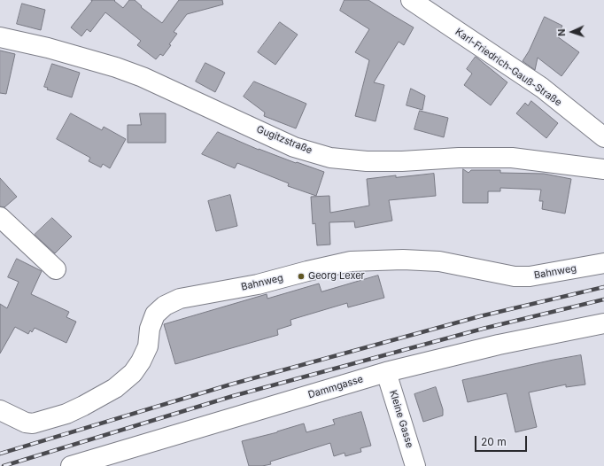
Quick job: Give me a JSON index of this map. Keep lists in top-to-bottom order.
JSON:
{
  "streets": {
    "street": [
      "Karl-Friedrich-Gauß-Straße",
      "Gugitzstraße",
      "Bahnweg",
      "Dammgasse",
      "Kleine Gasse"
    ]
  },
  "crossings": [
    ["Dammgasse", "Kleine Gasse"]
  ],
  "places": ["Georg Lexer"],
  "scale_bar": "20 m",
  "north": "left"
}
